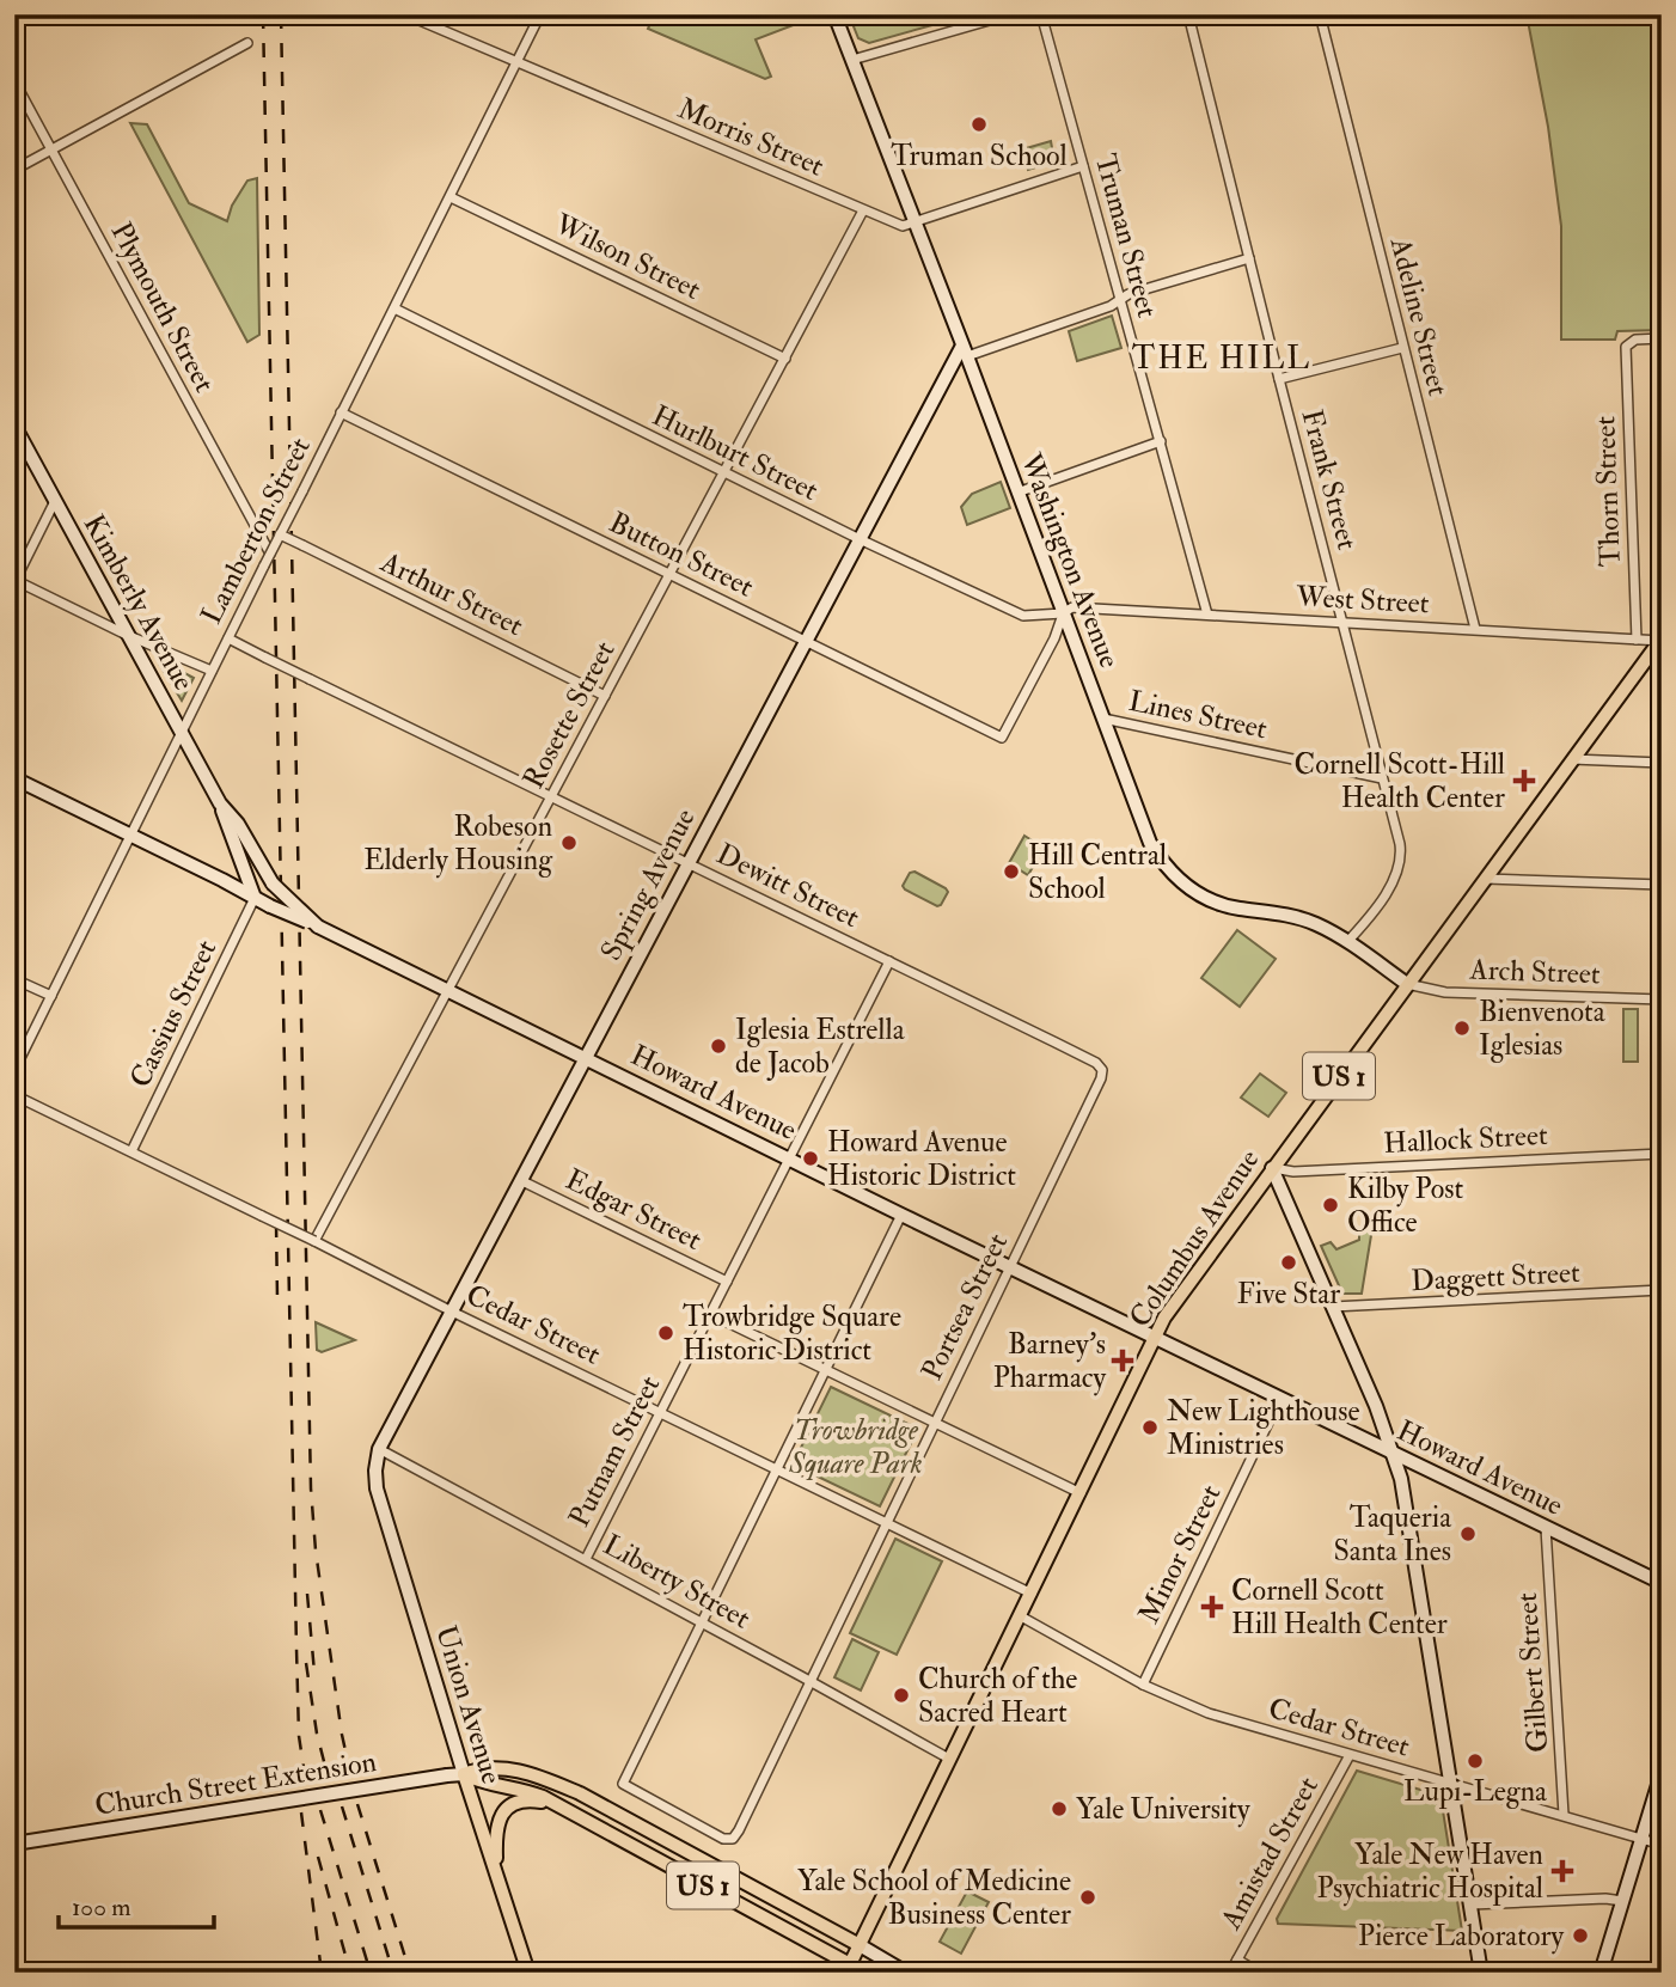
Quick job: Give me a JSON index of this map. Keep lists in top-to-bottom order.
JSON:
{
  "streets": {
    "main road": [
      "Washington Avenue",
      "Kimberly Avenue",
      "Spring Avenue",
      "US 1",
      "Howard Avenue",
      "Columbus Avenue",
      "Union Avenue",
      "Church Street Extension"
    ],
    "street": [
      "Morris Street",
      "Truman Street",
      "Wilson Street",
      "Plymouth Street",
      "Adeline Street",
      "Hurlburt Street",
      "Frank Street",
      "Thorn Street",
      "Lamberton Street",
      "Button Street",
      "Arthur Street",
      "West Street",
      "Rosette Street",
      "Lines Street",
      "Dewitt Street",
      "Arch Street",
      "Cassius Street",
      "Hallock Street",
      "Edgar Street",
      "Daggett Street",
      "Portsea Street",
      "Cedar Street",
      "Putnam Street",
      "Minor Street",
      "Liberty Street",
      "Gilbert Street",
      "Amistad Street"
    ]
  },
  "crossings": [
    ["Morris Street", "Truman Street"],
    ["Morris Street", "Lamberton Street"],
    ["Morris Street", "Washington Avenue"],
    ["Morris Street", "Rosette Street"],
    ["Truman Street", "West Street"],
    ["Wilson Street", "Lamberton Street"],
    ["Wilson Street", "Rosette Street"],
    ["Plymouth Street", "Lamberton Street"],
    ["Adeline Street", "West Street"],
    ["Hurlburt Street", "Lamberton Street"],
    ["Hurlburt Street", "Button Street"],
    ["Hurlburt Street", "Washington Avenue"],
    ["Hurlburt Street", "West Street"],
    ["Hurlburt Street", "Rosette Street"],
    ["Hurlburt Street", "Spring Avenue"],
    ["Frank Street", "Washington Avenue"],
    ["Frank Street", "West Street"],
    ["Frank Street", "Lines Street"],
    ["Thorn Street", "West Street"],
    ["Lamberton Street", "Button Street"],
    ["Lamberton Street", "Arthur Street"],
    ["Lamberton Street", "Kimberly Avenue"],
    ["Lamberton Street", "Dewitt Street"],
    ["Lamberton Street", "Howard Avenue"],
    ["Button Street", "Washington Avenue"],
    ["Button Street", "West Street"],
    ["Button Street", "Rosette Street"],
    ["Button Street", "Spring Avenue"],
    ["Washington Avenue", "West Street"],
    ["Washington Avenue", "Lines Street"],
    ["Washington Avenue", "Spring Avenue"],
    ["Washington Avenue", "Arch Street"],
    ["Washington Avenue", "Columbus Avenue"],
    ["Arthur Street", "Rosette Street"],
    ["West Street", "Columbus Avenue"],
    ["Rosette Street", "Dewitt Street"],
    ["Rosette Street", "Howard Avenue"],
    ["Rosette Street", "Cedar Street"],
    ["Spring Avenue", "Dewitt Street"],
    ["Spring Avenue", "Howard Avenue"],
    ["Spring Avenue", "Edgar Street"],
    ["Spring Avenue", "Cedar Street"],
    ["Spring Avenue", "Liberty Street"],
    ["Spring Avenue", "Union Avenue"],
    ["Dewitt Street", "Portsea Street"],
    ["Dewitt Street", "Putnam Street"],
    ["Arch Street", "Columbus Avenue"],
    ["Cassius Street", "Howard Avenue"],
    ["Cassius Street", "Cedar Street"],
    ["US 1", "Columbus Avenue"],
    ["US 1", "Union Avenue"],
    ["US 1", "Church Street Extension"],
    ["Howard Avenue", "Columbus Avenue"],
    ["Howard Avenue", "Portsea Street"],
    ["Howard Avenue", "Putnam Street"],
    ["Howard Avenue", "Minor Street"],
    ["Howard Avenue", "Gilbert Street"],
    ["Hallock Street", "Columbus Avenue"],
    ["Edgar Street", "Putnam Street"],
    ["Columbus Avenue", "Cedar Street"],
    ["Columbus Avenue", "Liberty Street"],
    ["Portsea Street", "Cedar Street"],
    ["Portsea Street", "Liberty Street"],
    ["Cedar Street", "Putnam Street"],
    ["Cedar Street", "Minor Street"],
    ["Cedar Street", "Gilbert Street"],
    ["Cedar Street", "Amistad Street"],
    ["Putnam Street", "Liberty Street"],
    ["Liberty Street", "Union Avenue"],
    ["Union Avenue", "Church Street Extension"]
  ],
  "districts": ["THE HILL"],
  "parks": ["Trowbridge Square Park"],
  "places": {
    "other": [
      "Truman School",
      "Robeson Elderly Housing",
      "Hill Central School",
      "Bienvenota Iglesias",
      "Iglesia Estrella de Jacob",
      "Howard Avenue Historic District",
      "Kilby Post Office",
      "Five Star",
      "Trowbridge Square Historic District",
      "New Lighthouse Ministries",
      "Taqueria Santa Ines",
      "Church of the Sacred Heart",
      "Lupi-Legna",
      "Yale University",
      "Yale School of Medicine Business Center",
      "Pierce Laboratory"
    ],
    "health": [
      "Cornell Scott-Hill Health Center",
      "Barney's Pharmacy",
      "Cornell Scott Hill Health Center",
      "Yale New Haven Psychiatric Hospital"
    ]
  },
  "scale_bar": "100 m"
}
